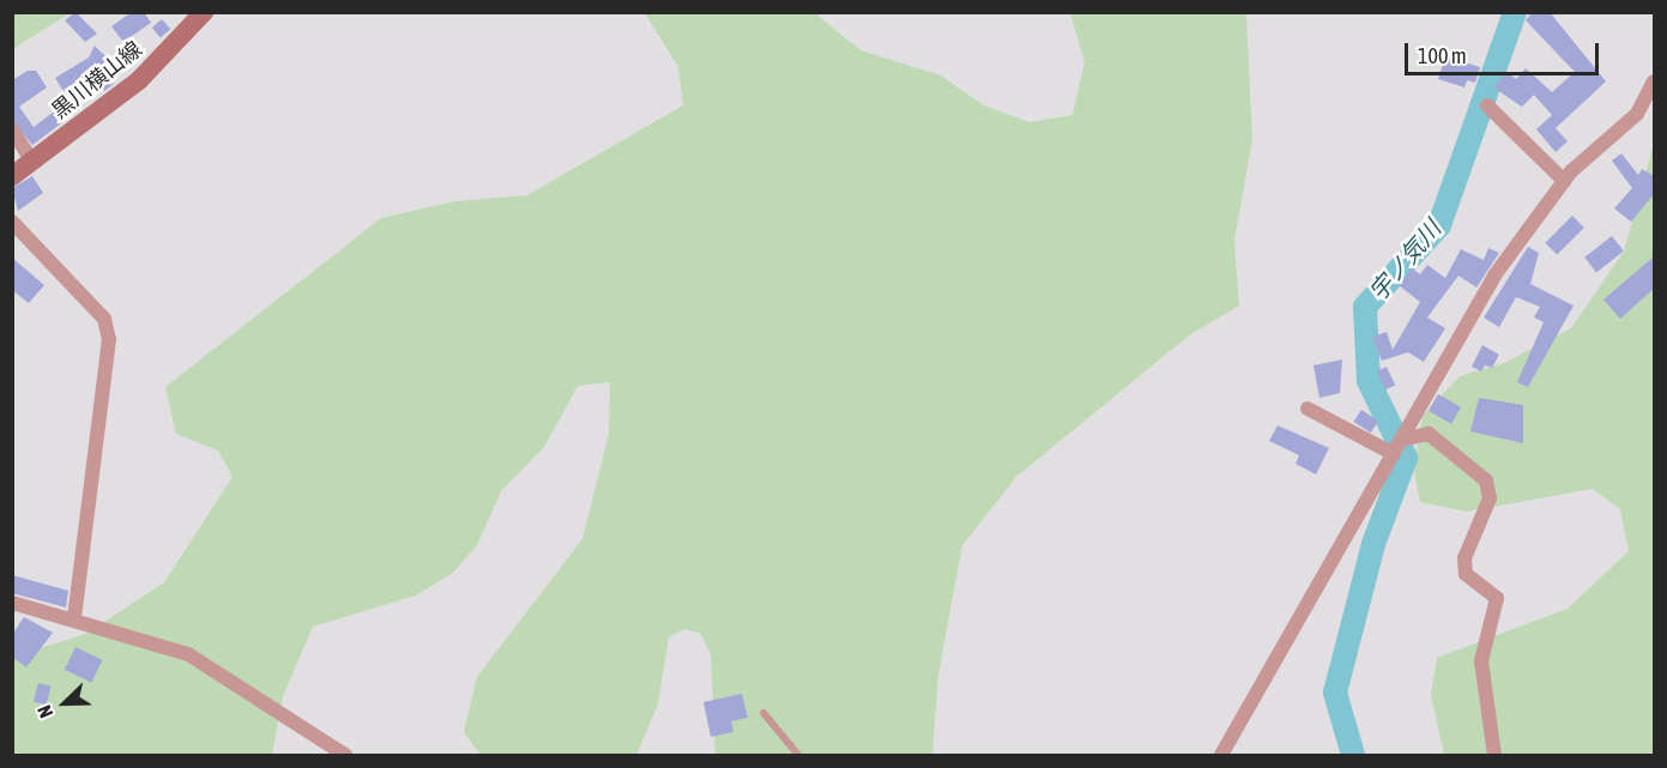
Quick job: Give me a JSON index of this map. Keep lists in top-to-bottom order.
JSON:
{
  "streets": {
    "main road": ["黒川横山線"]
  },
  "water": ["宇ノ気川"],
  "scale_bar": "100 m",
  "north": "bottom left"
}
